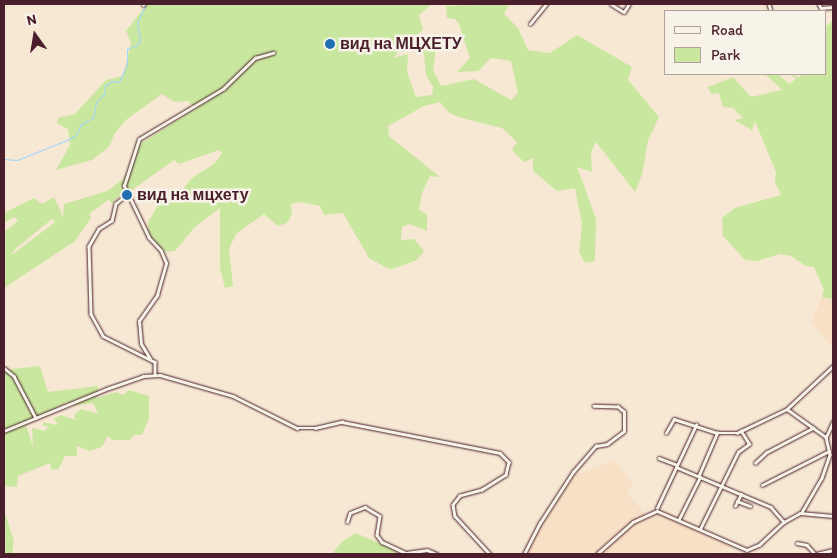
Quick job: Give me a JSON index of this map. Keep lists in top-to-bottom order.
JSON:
{
  "places": ["вид на МЦХЕТУ", "вид на мцхету"],
  "legend": ["Road", "Park"],
  "north": "top"
}
